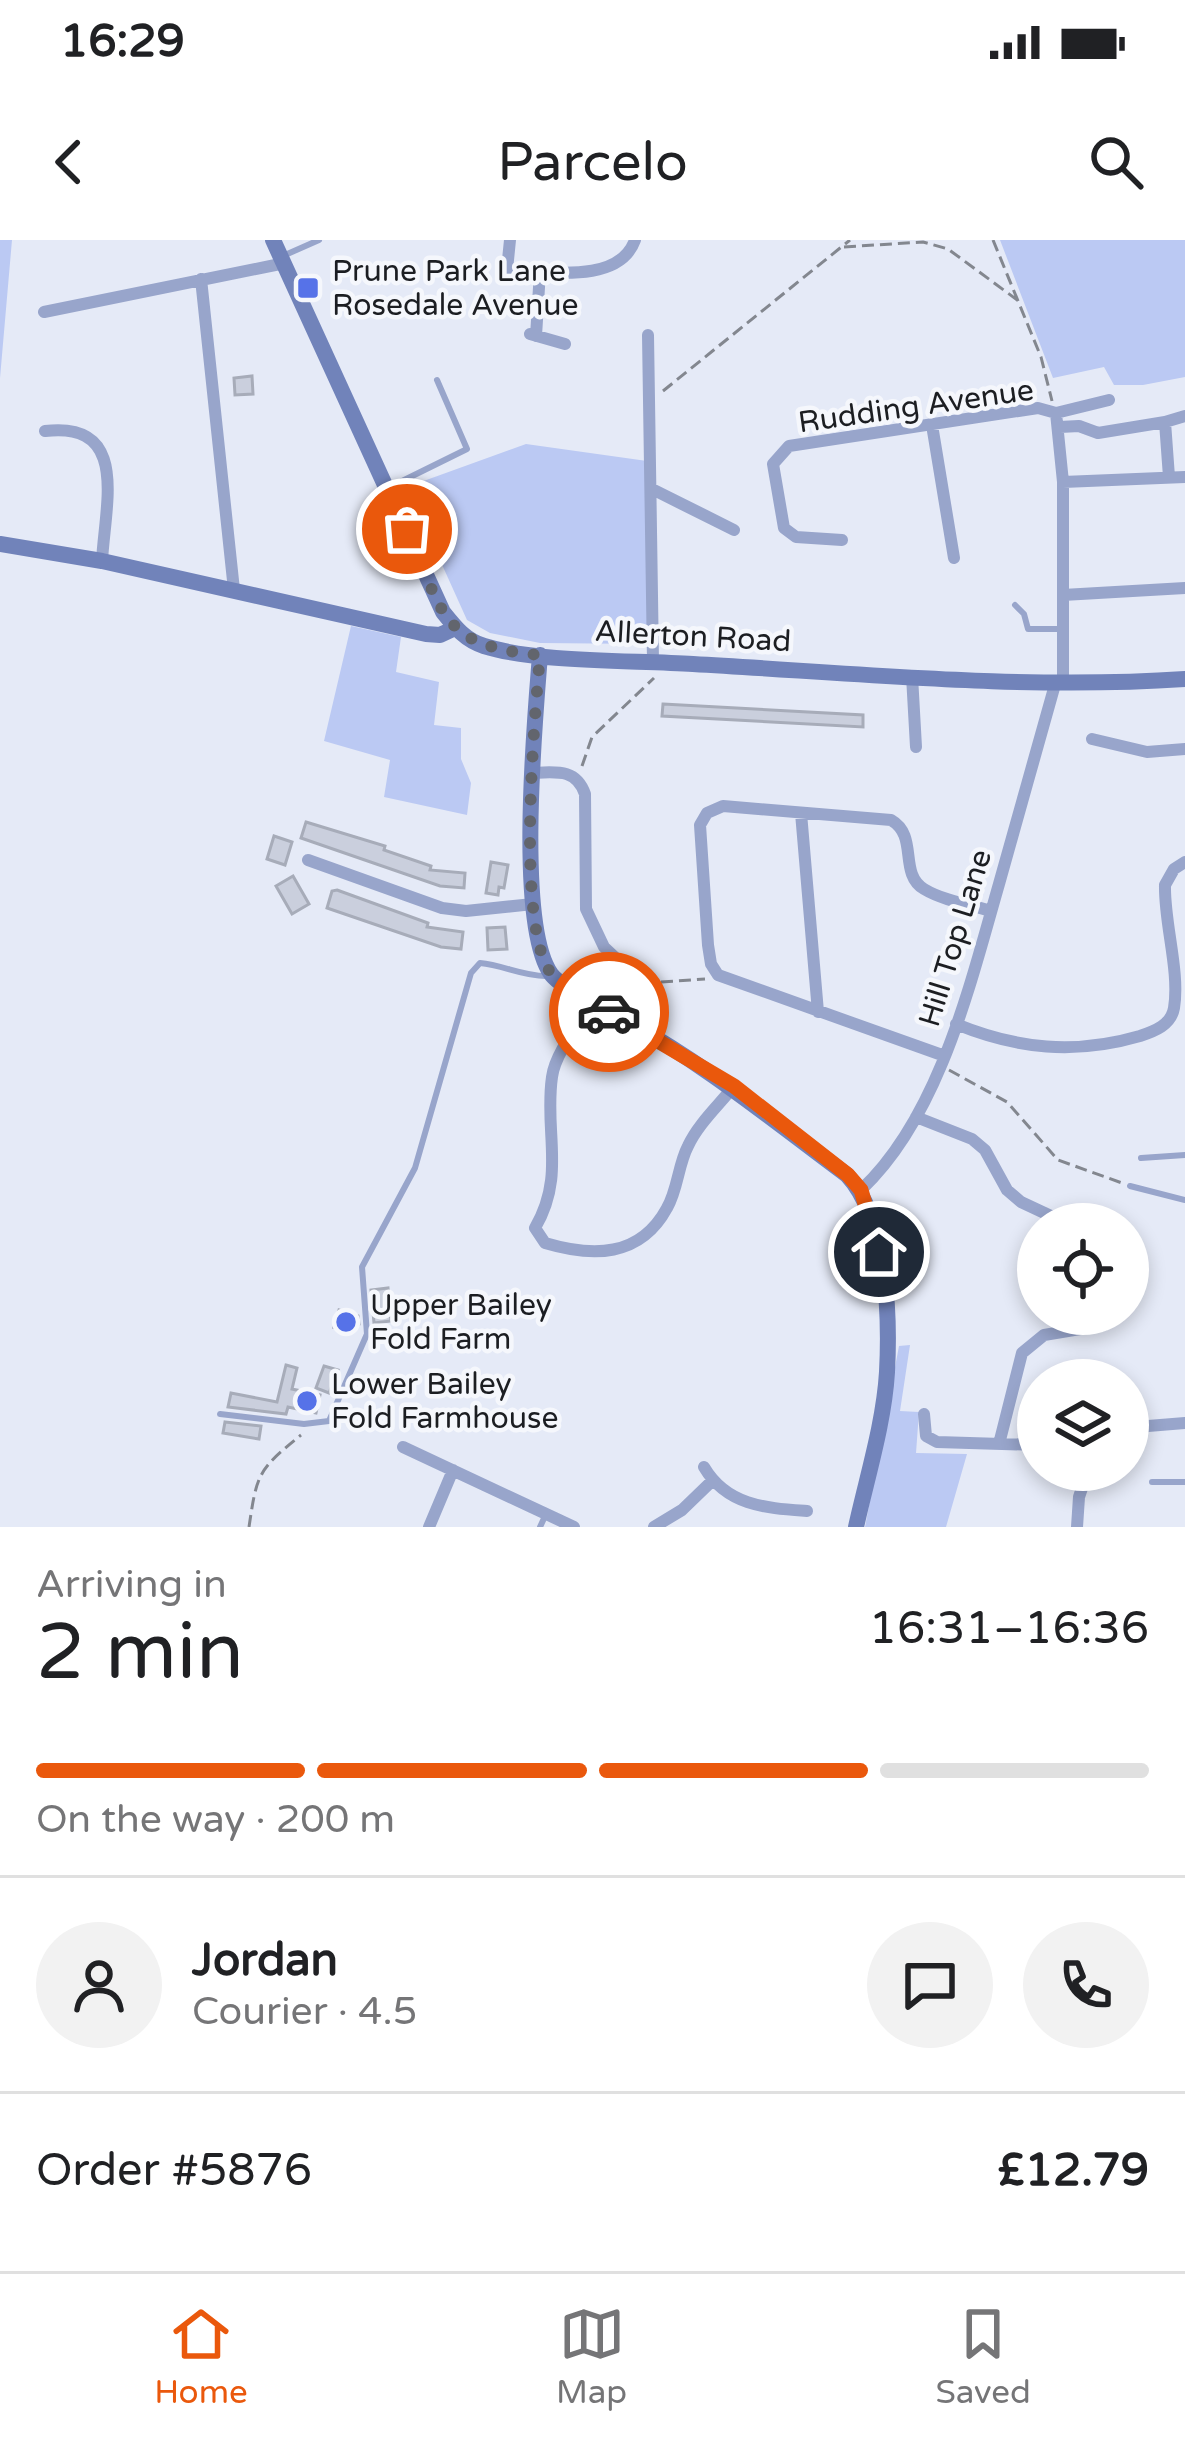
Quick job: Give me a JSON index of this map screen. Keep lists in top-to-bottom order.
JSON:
{
  "streets": {
    "street": ["Rudding Avenue", "Allerton Road", "Hill Top Lane"]
  },
  "crossings": [
    ["Rudding Avenue", "Hill Top Lane"],
    ["Allerton Road", "Hill Top Lane"]
  ],
  "places": {
    "transit": ["Prune Park Lane Rosedale Avenue"],
    "other": ["Upper Bailey Fold Farm", "Lower Bailey Fold Farmhouse"]
  },
  "page": {
    "status": "16:29",
    "header": "Parcelo",
    "heading": ["2 min", "Arriving in", "16:31–16:36"],
    "panel": [
      "Jordan",
      "Courier · 4.5",
      "Order #5876",
      "£12.79"
    ],
    "bar": "On the way · 200 m",
    "tabs": ["Home", "Map", "Saved"]
  }
}
